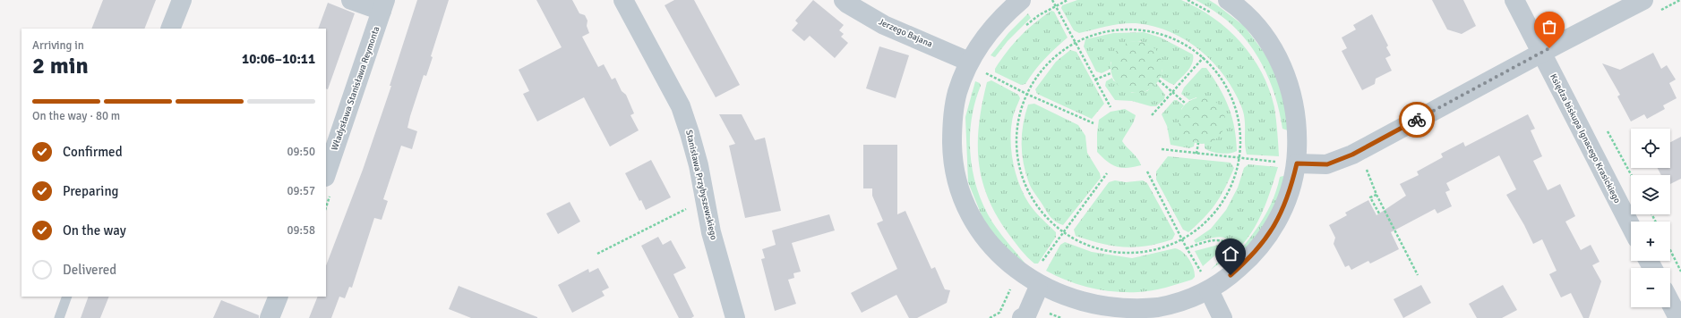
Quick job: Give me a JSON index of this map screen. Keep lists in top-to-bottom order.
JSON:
{
  "streets": {
    "street": [
      "Jerzego Bajana",
      "Władysława Stanisława Reymonta",
      "Księdza biskupa Ignacego Krasickiego",
      "Stanisława Przybyszewskiego"
    ]
  },
  "page": {
    "heading": ["2 min", "Arriving in", "10:06–10:11"],
    "bar": "On the way · 80 m",
    "map_buttons": ["+", "−"],
    "list": [
      ["Confirmed", "09:50"],
      ["Preparing", "09:57"],
      ["On the way", "09:58"],
      "Delivered"
    ]
  }
}
